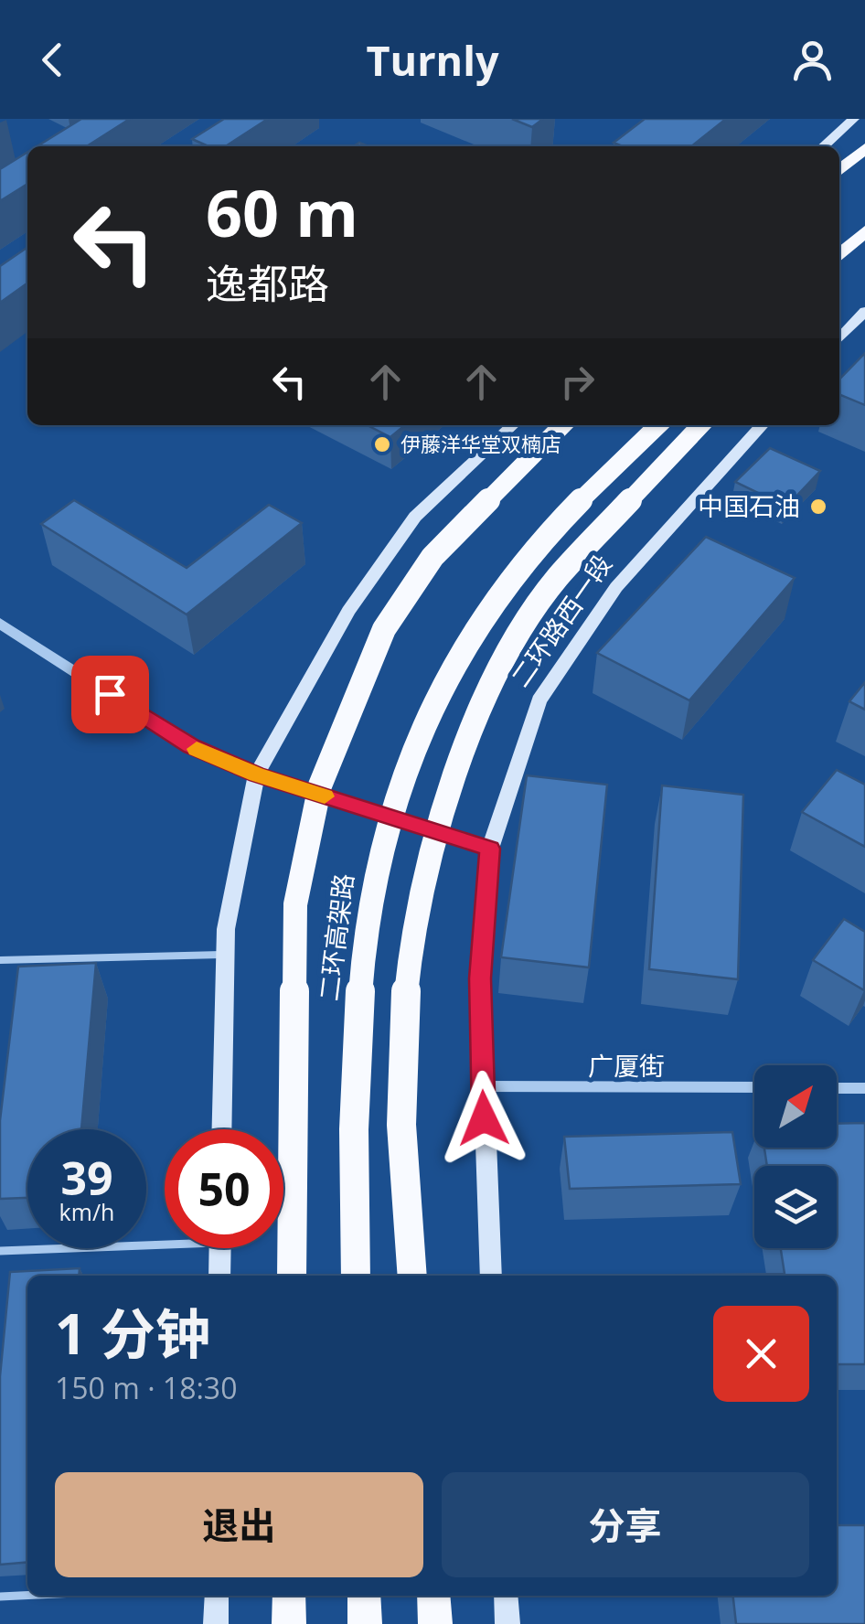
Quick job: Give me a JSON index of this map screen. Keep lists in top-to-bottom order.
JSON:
{
  "streets": {
    "highway": ["二环高架路"],
    "main road": ["二环路西一段"],
    "street": ["广厦街"]
  },
  "crossings": [
    ["二环路西一段", "广厦街"]
  ],
  "places": ["伊藤洋华堂双楠店", "中国石油"],
  "north": "top right",
  "page": {
    "header": "Turnly",
    "turn": ["60 m", "逸都路"],
    "speed": "39 km/h",
    "limit": "50",
    "heading": ["1 分钟", "150 m · 18:30"],
    "buttons": ["退出", "分享"]
  }
}
